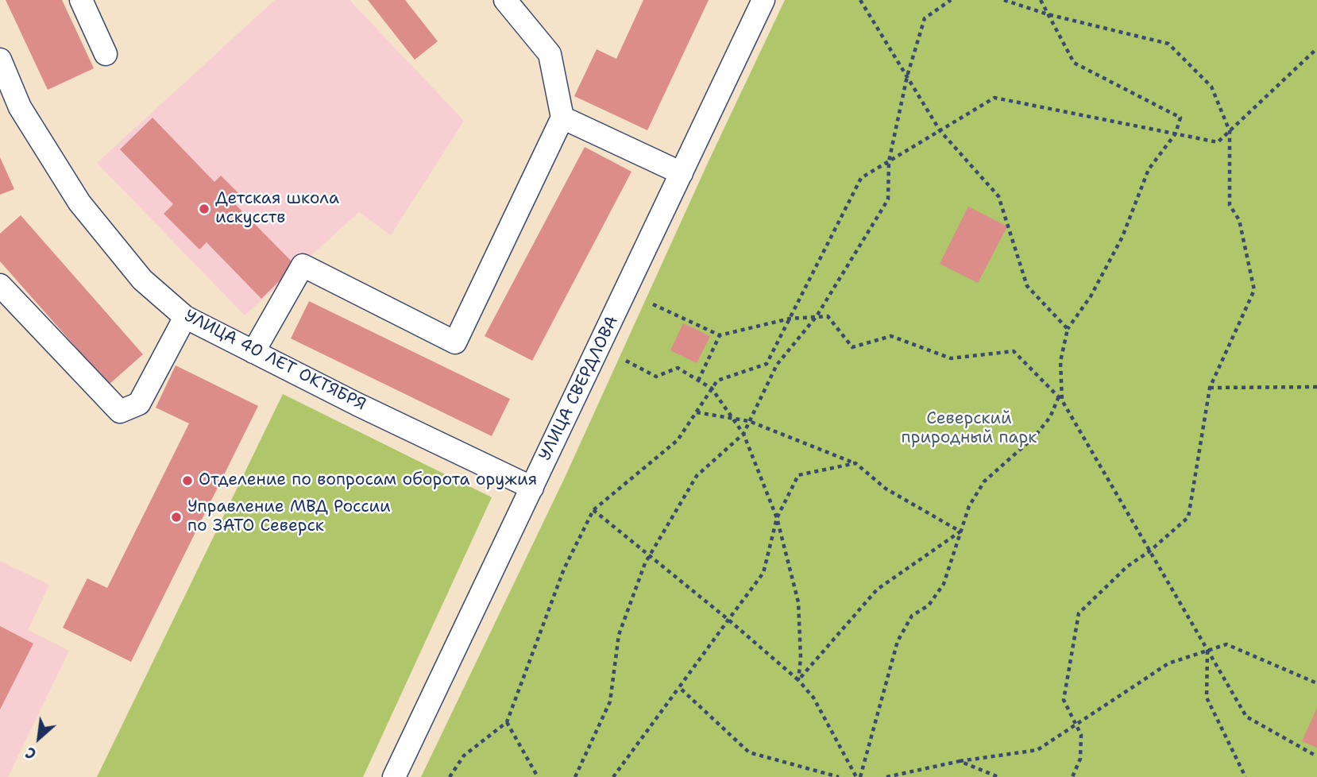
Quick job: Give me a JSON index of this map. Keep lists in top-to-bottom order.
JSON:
{
  "streets": {
    "street": ["УЛИЦА 40 ЛЕТ ОКТЯБРЯ", "УЛИЦА СВЕРДЛОВА"]
  },
  "crossings": [
    ["УЛИЦА 40 ЛЕТ ОКТЯБРЯ", "УЛИЦА СВЕРДЛОВА"]
  ],
  "parks": ["Северский природный парк"],
  "places": ["Детская школа искусств", "Отделение по вопросам оборота оружия", "Управление МВД России по ЗАТО Северск"],
  "north": "bottom left"
}
